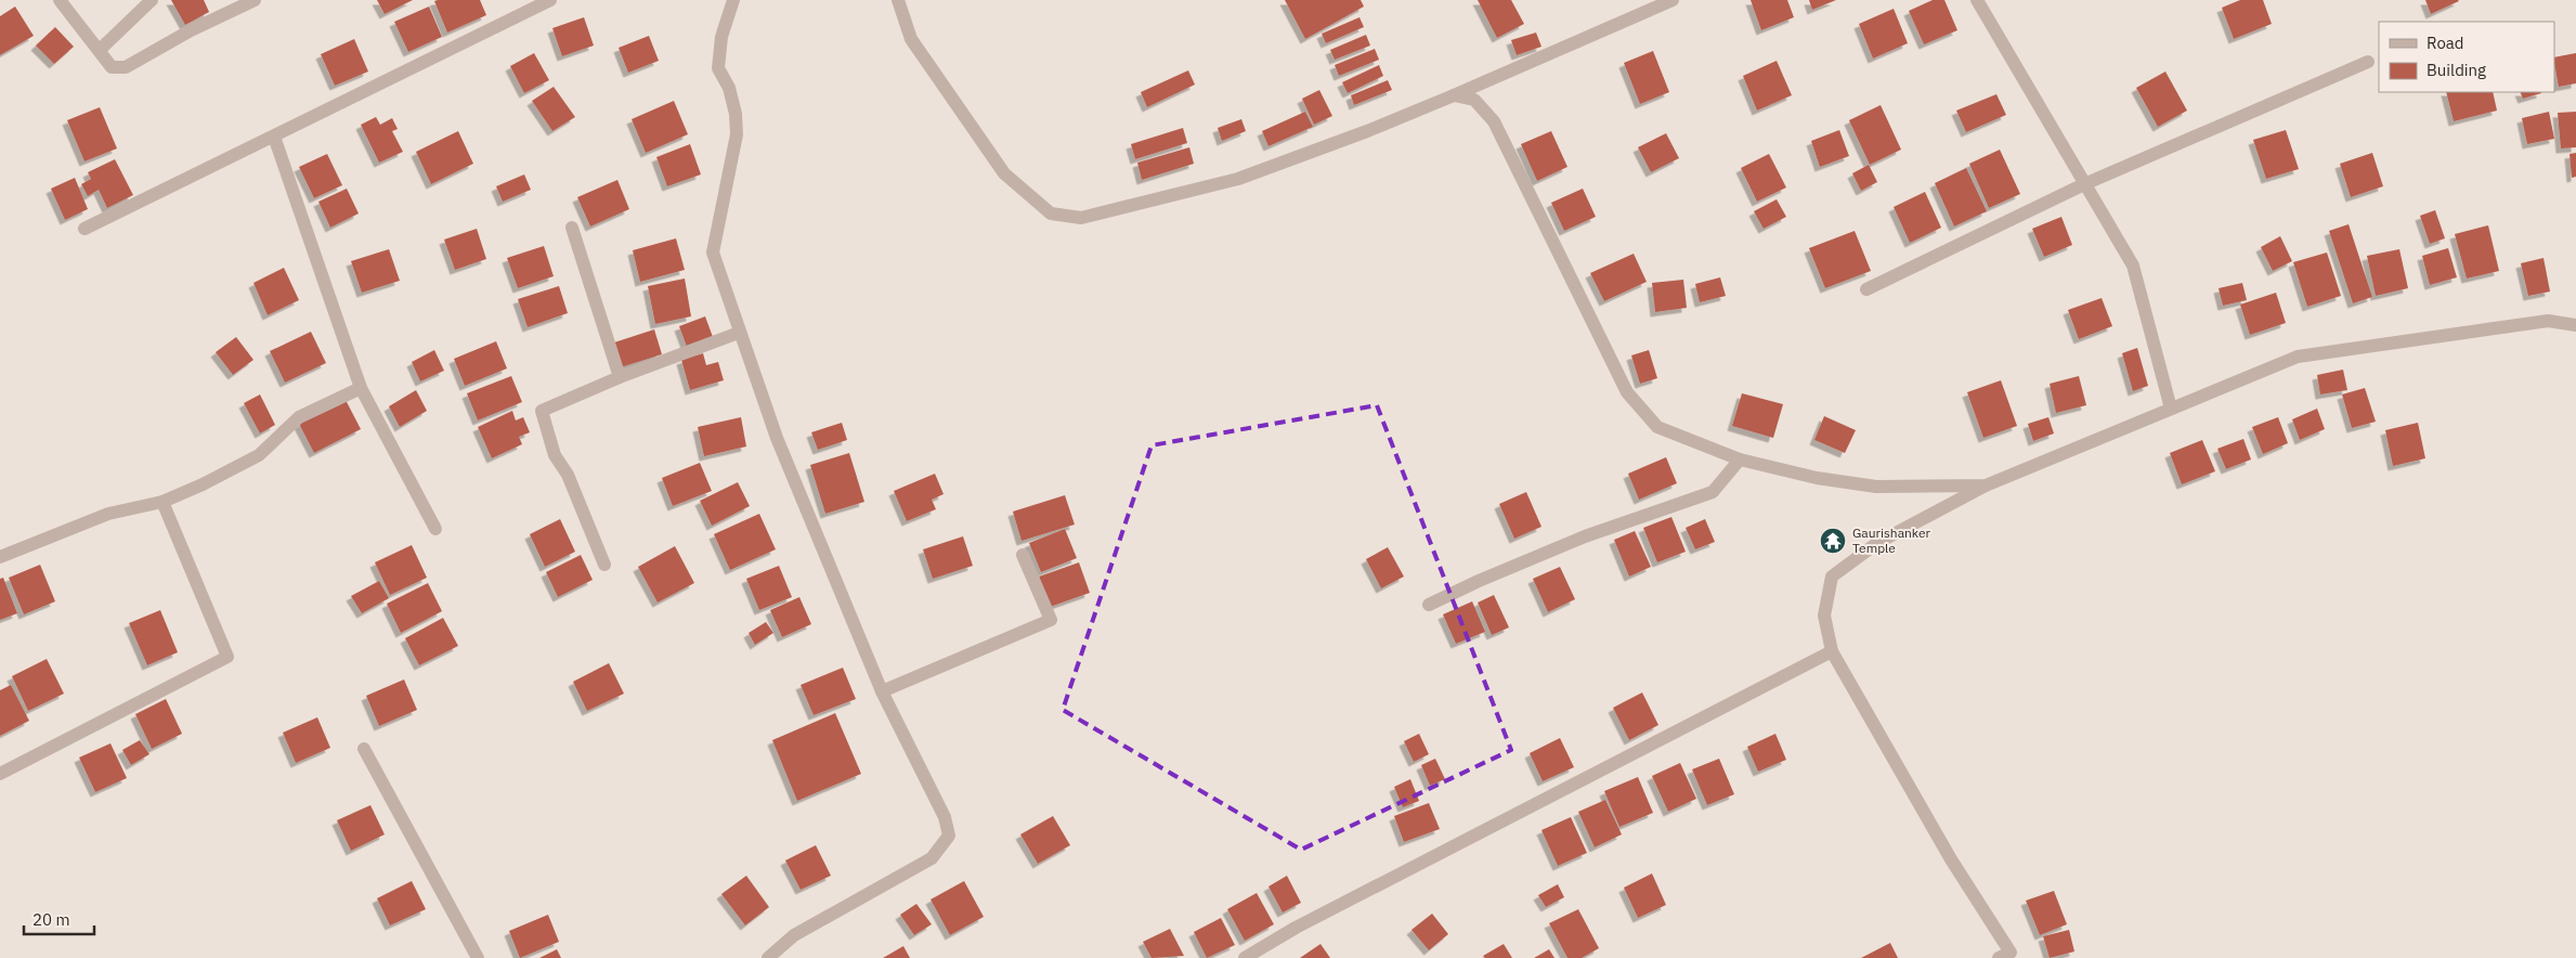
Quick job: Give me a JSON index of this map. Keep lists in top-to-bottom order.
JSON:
{
  "places": {
    "temple": ["Gaurishanker Temple"]
  },
  "legend": ["Road", "Building"],
  "scale_bar": "20 m"
}
